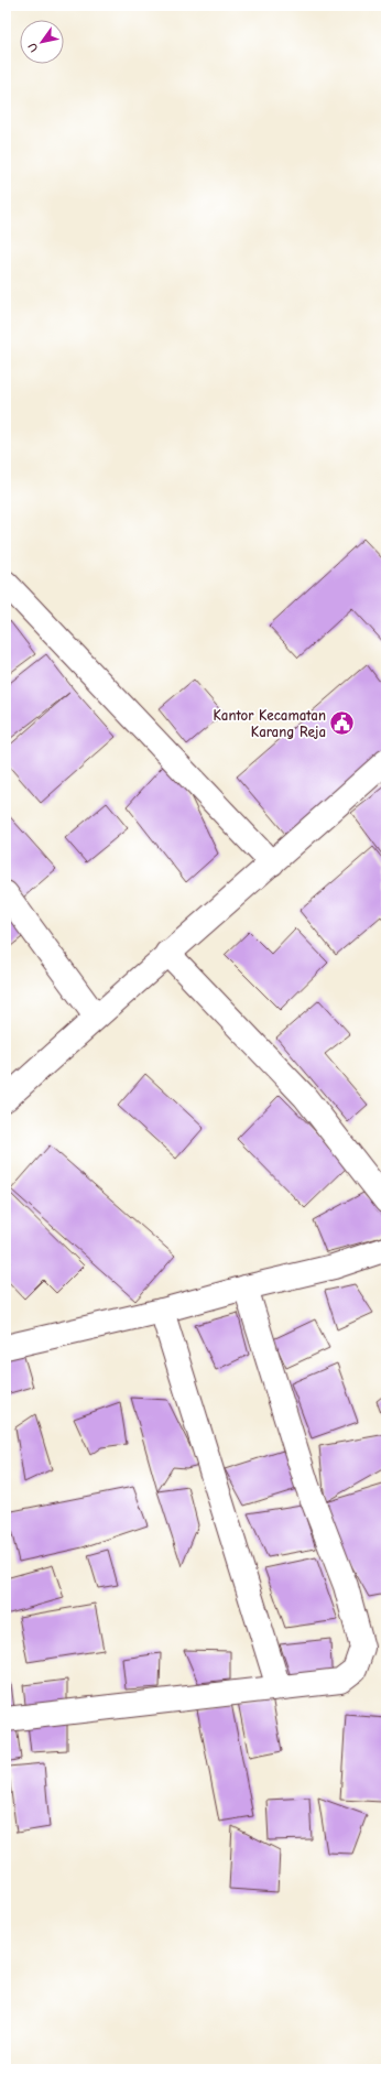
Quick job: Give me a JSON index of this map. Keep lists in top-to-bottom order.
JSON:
{
  "places": {
    "public building": ["Kantor Kecamatan Karang Reja"]
  },
  "north": "bottom left"
}
